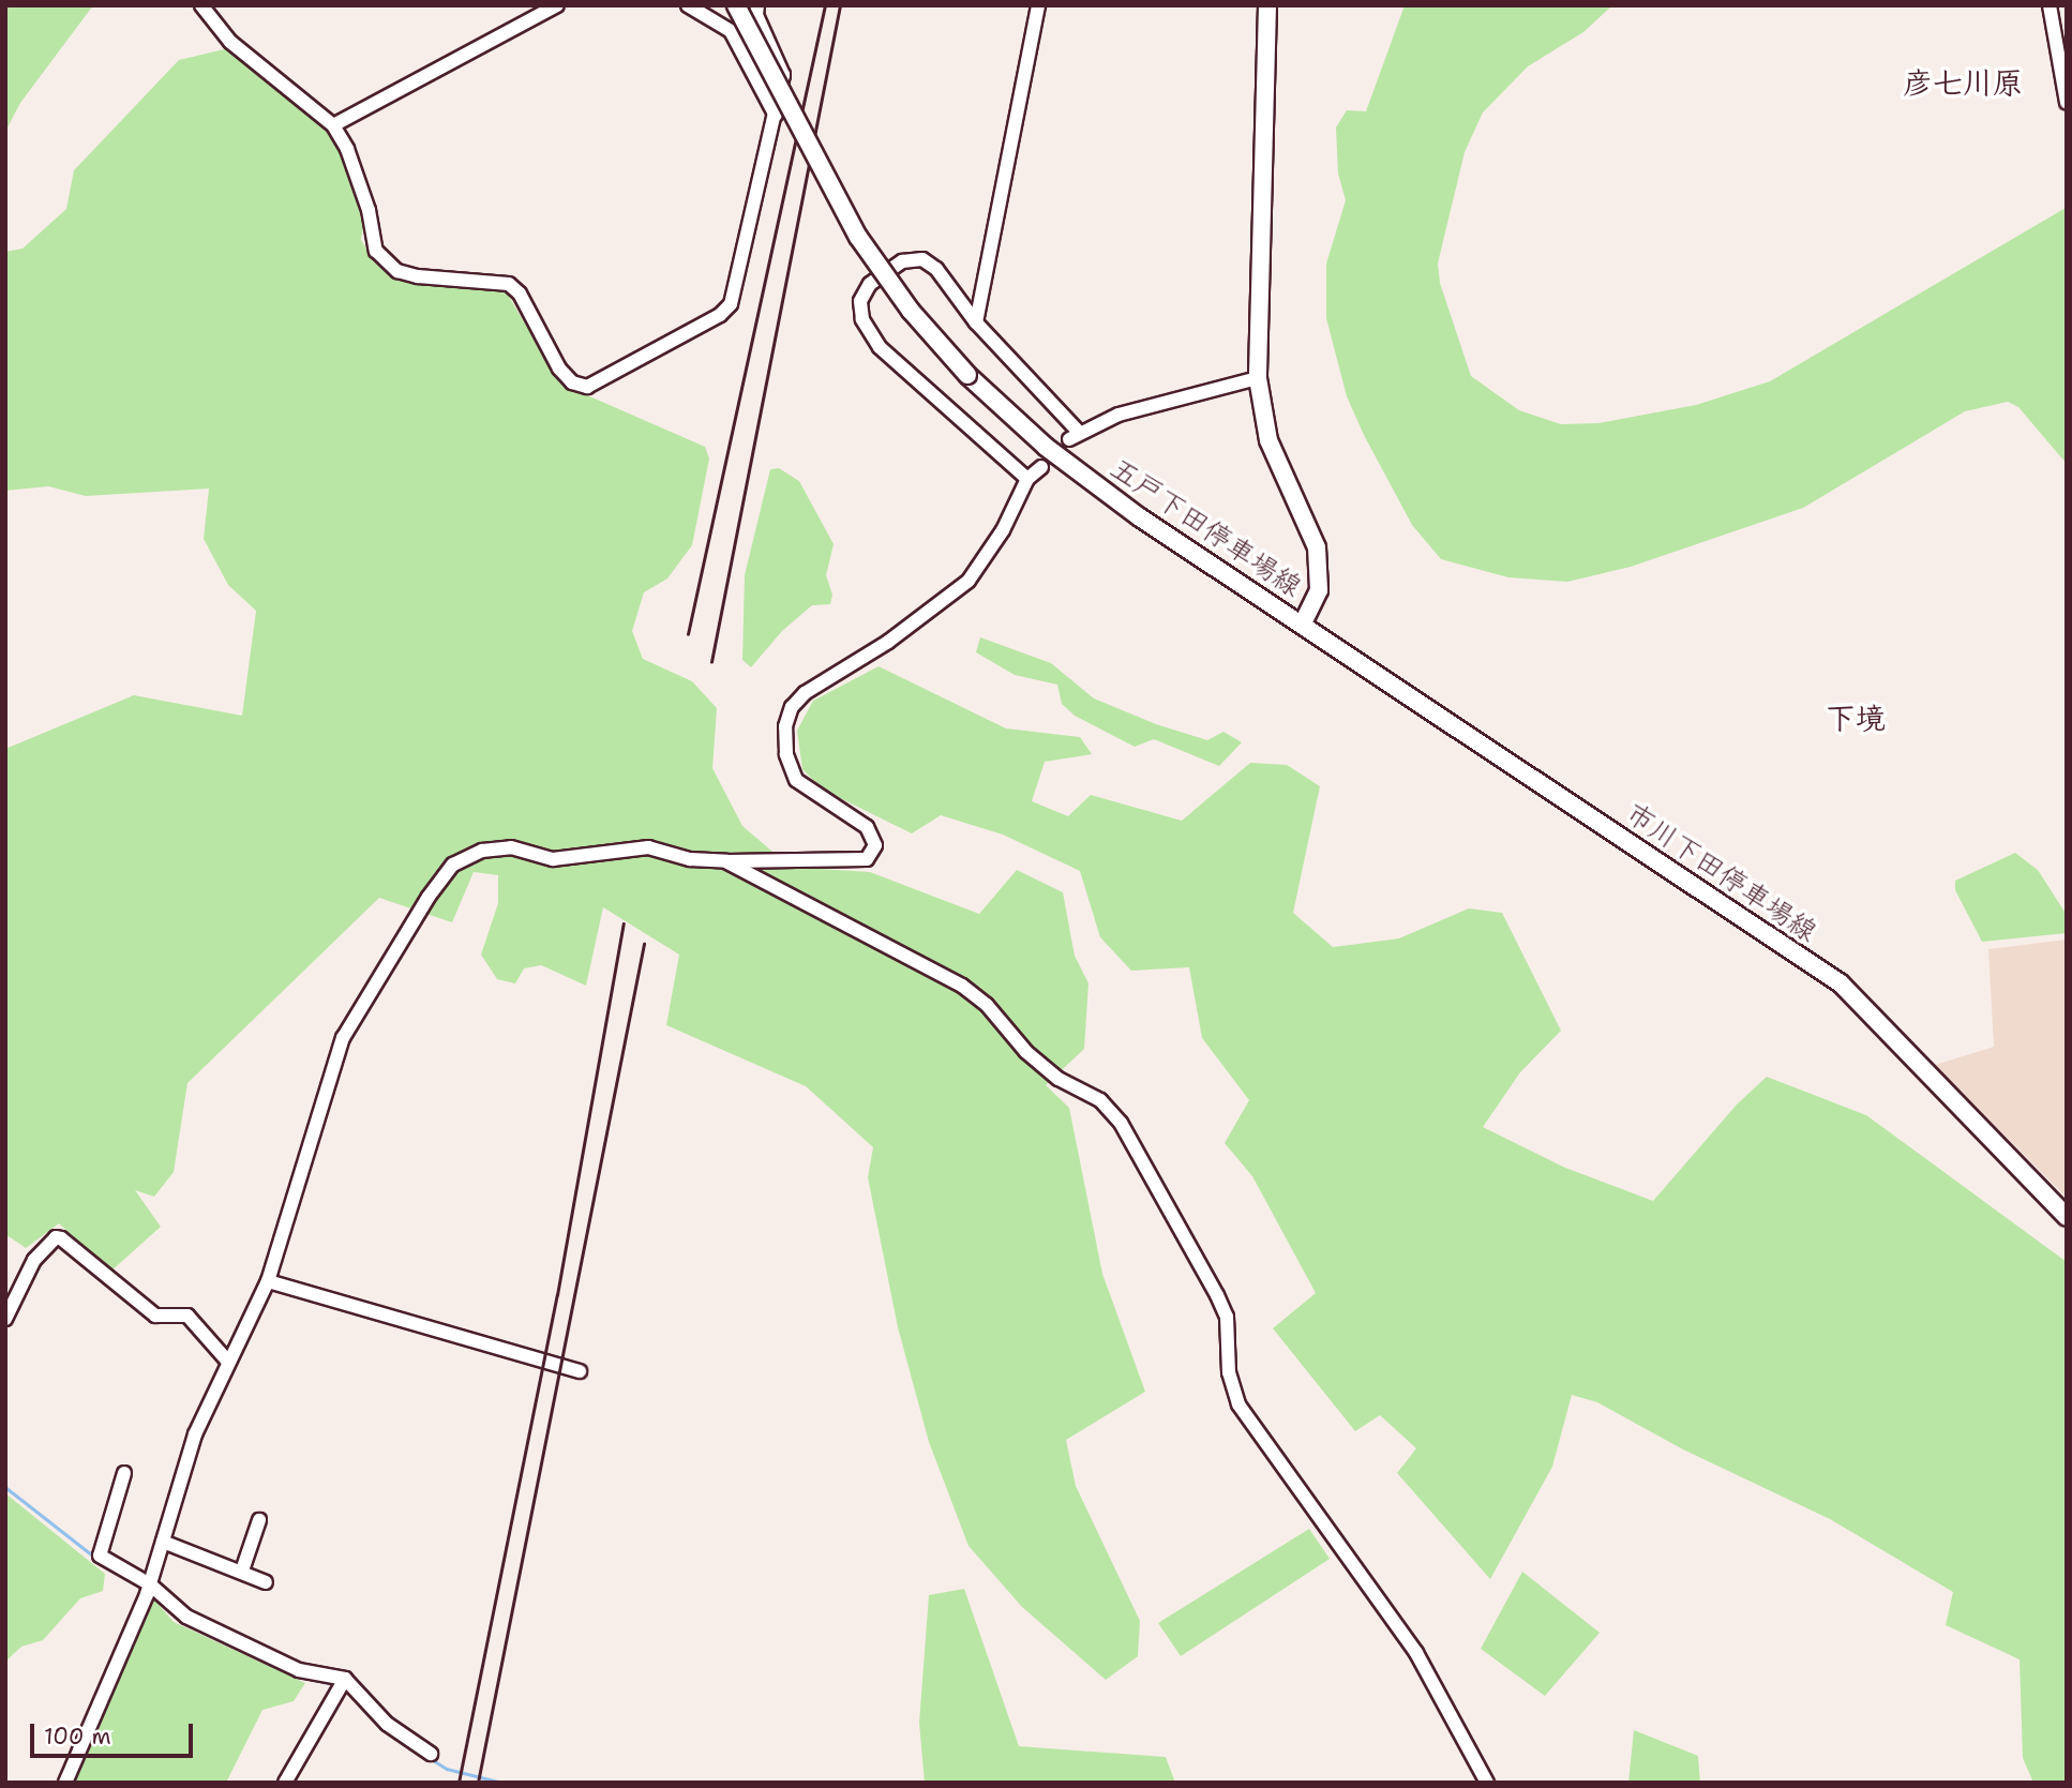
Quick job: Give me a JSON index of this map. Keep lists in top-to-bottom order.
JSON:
{
  "streets": {
    "main road": ["五戸下田停車場線", "市川下田停車場線"]
  },
  "crossings": [
    ["五戸下田停車場線", "市川下田停車場線"]
  ],
  "districts": ["彦七川原", "下境"],
  "scale_bar": "100 m"
}
